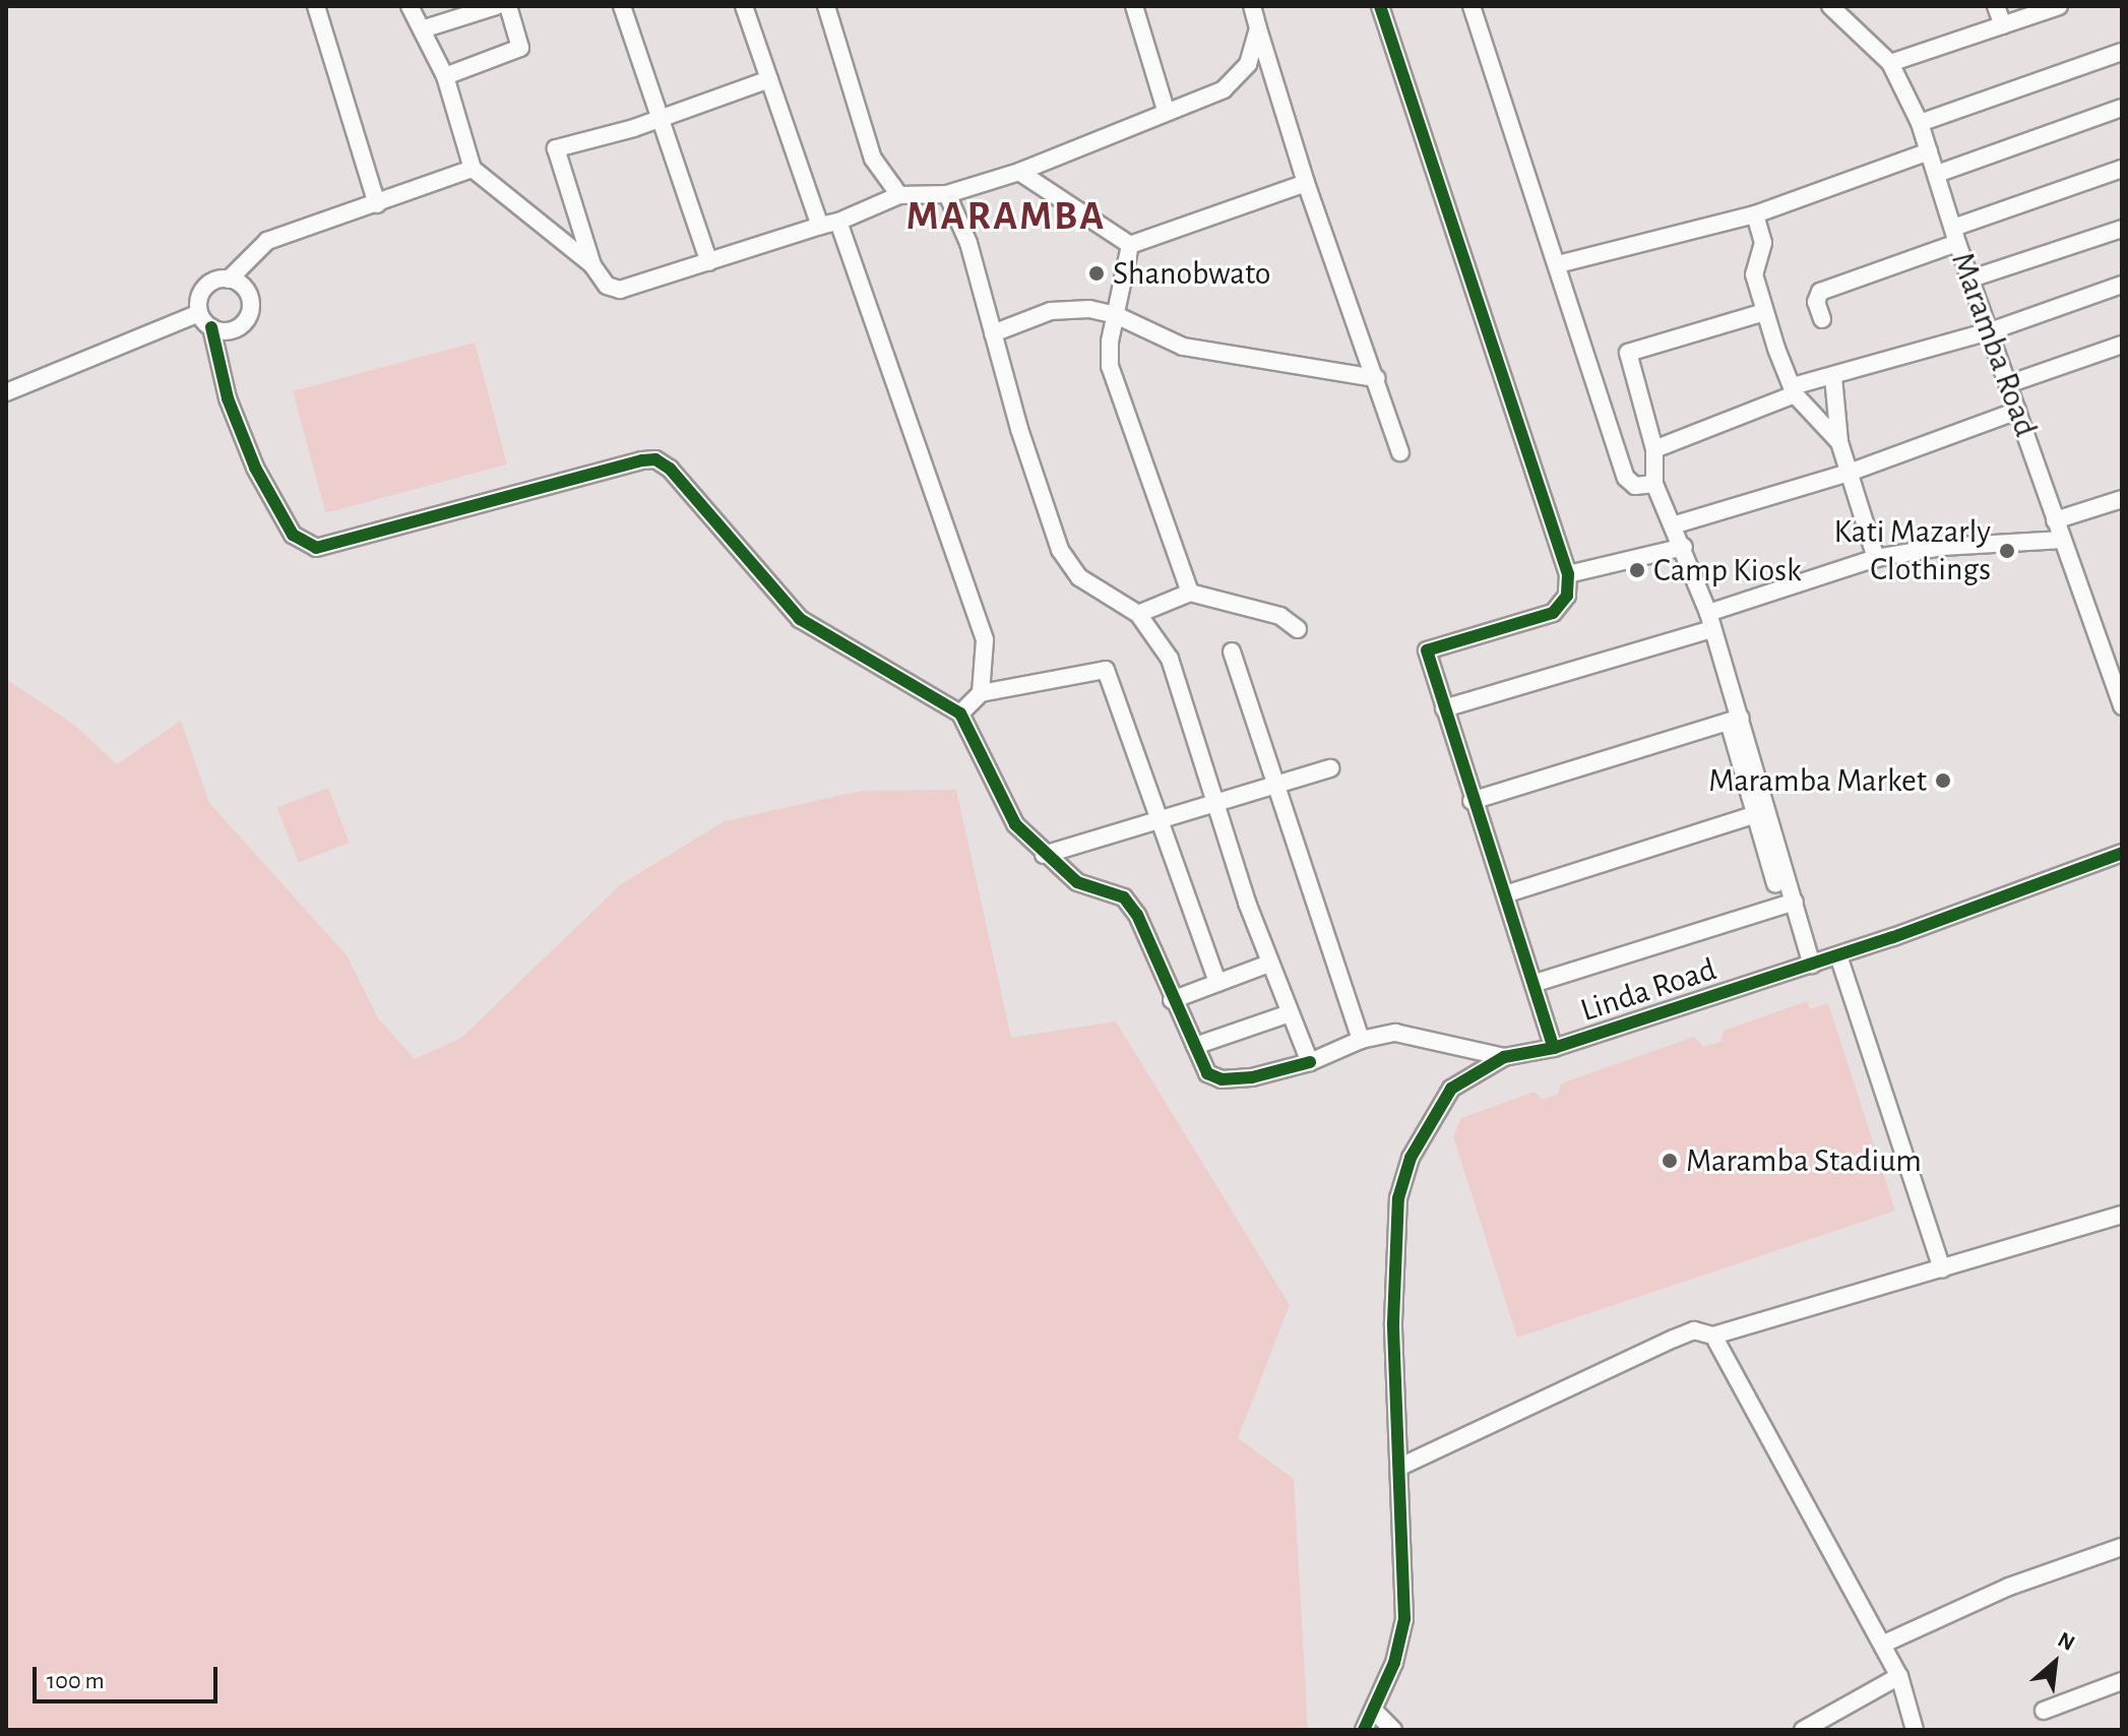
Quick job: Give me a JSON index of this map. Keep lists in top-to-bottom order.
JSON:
{
  "streets": {
    "street": ["Maramba Road", "Linda Road"]
  },
  "districts": ["MARAMBA"],
  "places": [
    "Shanobwato",
    "Kati Mazarly Clothings",
    "Camp Kiosk",
    "Maramba Market",
    "Maramba Stadium"
  ],
  "scale_bar": "100 m",
  "north": "top right"
}
